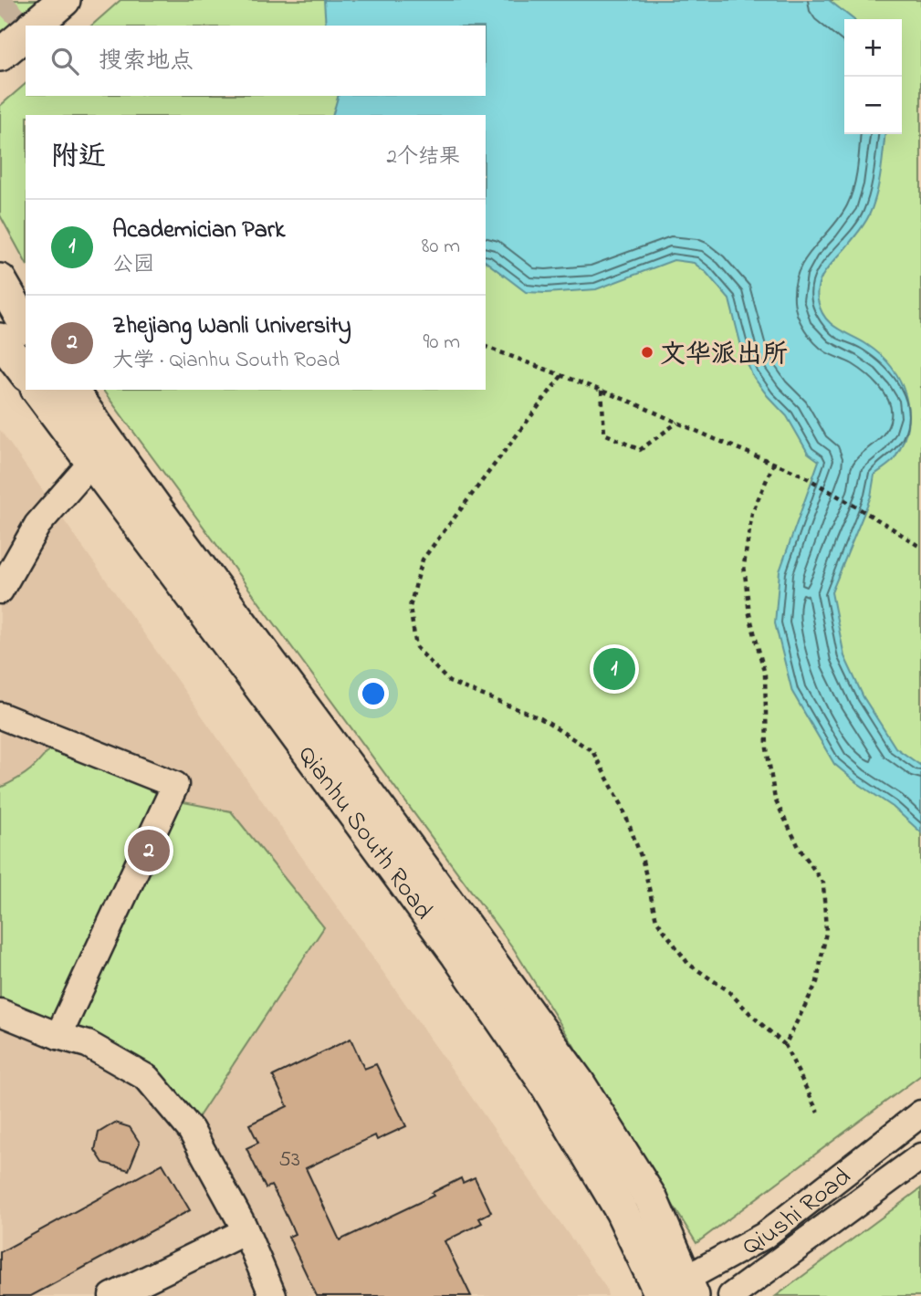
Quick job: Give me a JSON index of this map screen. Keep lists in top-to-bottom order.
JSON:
{
  "streets": {
    "main road": ["Qianhu South Road"],
    "street": ["Qiushi Road"]
  },
  "crossings": [
    ["Qianhu South Road", "Qiushi Road"]
  ],
  "places": ["文华派出所"],
  "house_numbers": ["53"],
  "page": {
    "map_buttons": ["+", "−"],
    "search": "搜索地点",
    "heading": ["附近", "2个结果"],
    "list": [
      {
        "mark": "1",
        "name": "Academician Park",
        "note": "公园",
        "value": "80 m"
      },
      {
        "mark": "2",
        "name": "Zhejiang Wanli University",
        "note": "大学 · Qianhu South Road",
        "value": "90 m"
      }
    ],
    "pins": ["1", "2"]
  }
}
